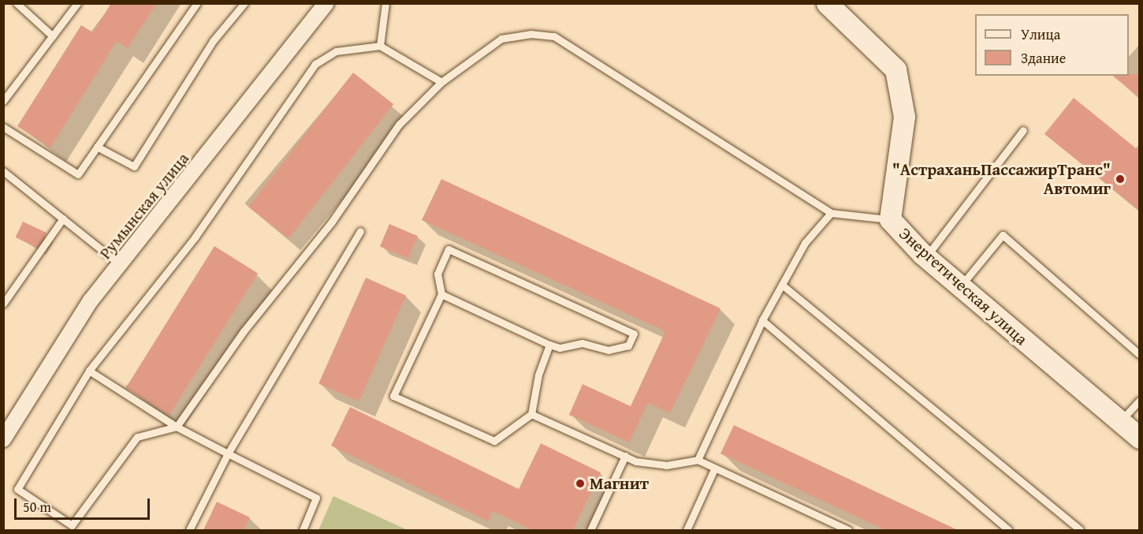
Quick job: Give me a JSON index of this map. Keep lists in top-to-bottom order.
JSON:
{
  "streets": {
    "street": ["Румынская улица", "Энергетическая улица"]
  },
  "places": ["\"АстраханьПассажирТранс\" Автомиг", "Магнит"],
  "legend": ["Улица", "Здание"],
  "scale_bar": "50 m"
}
